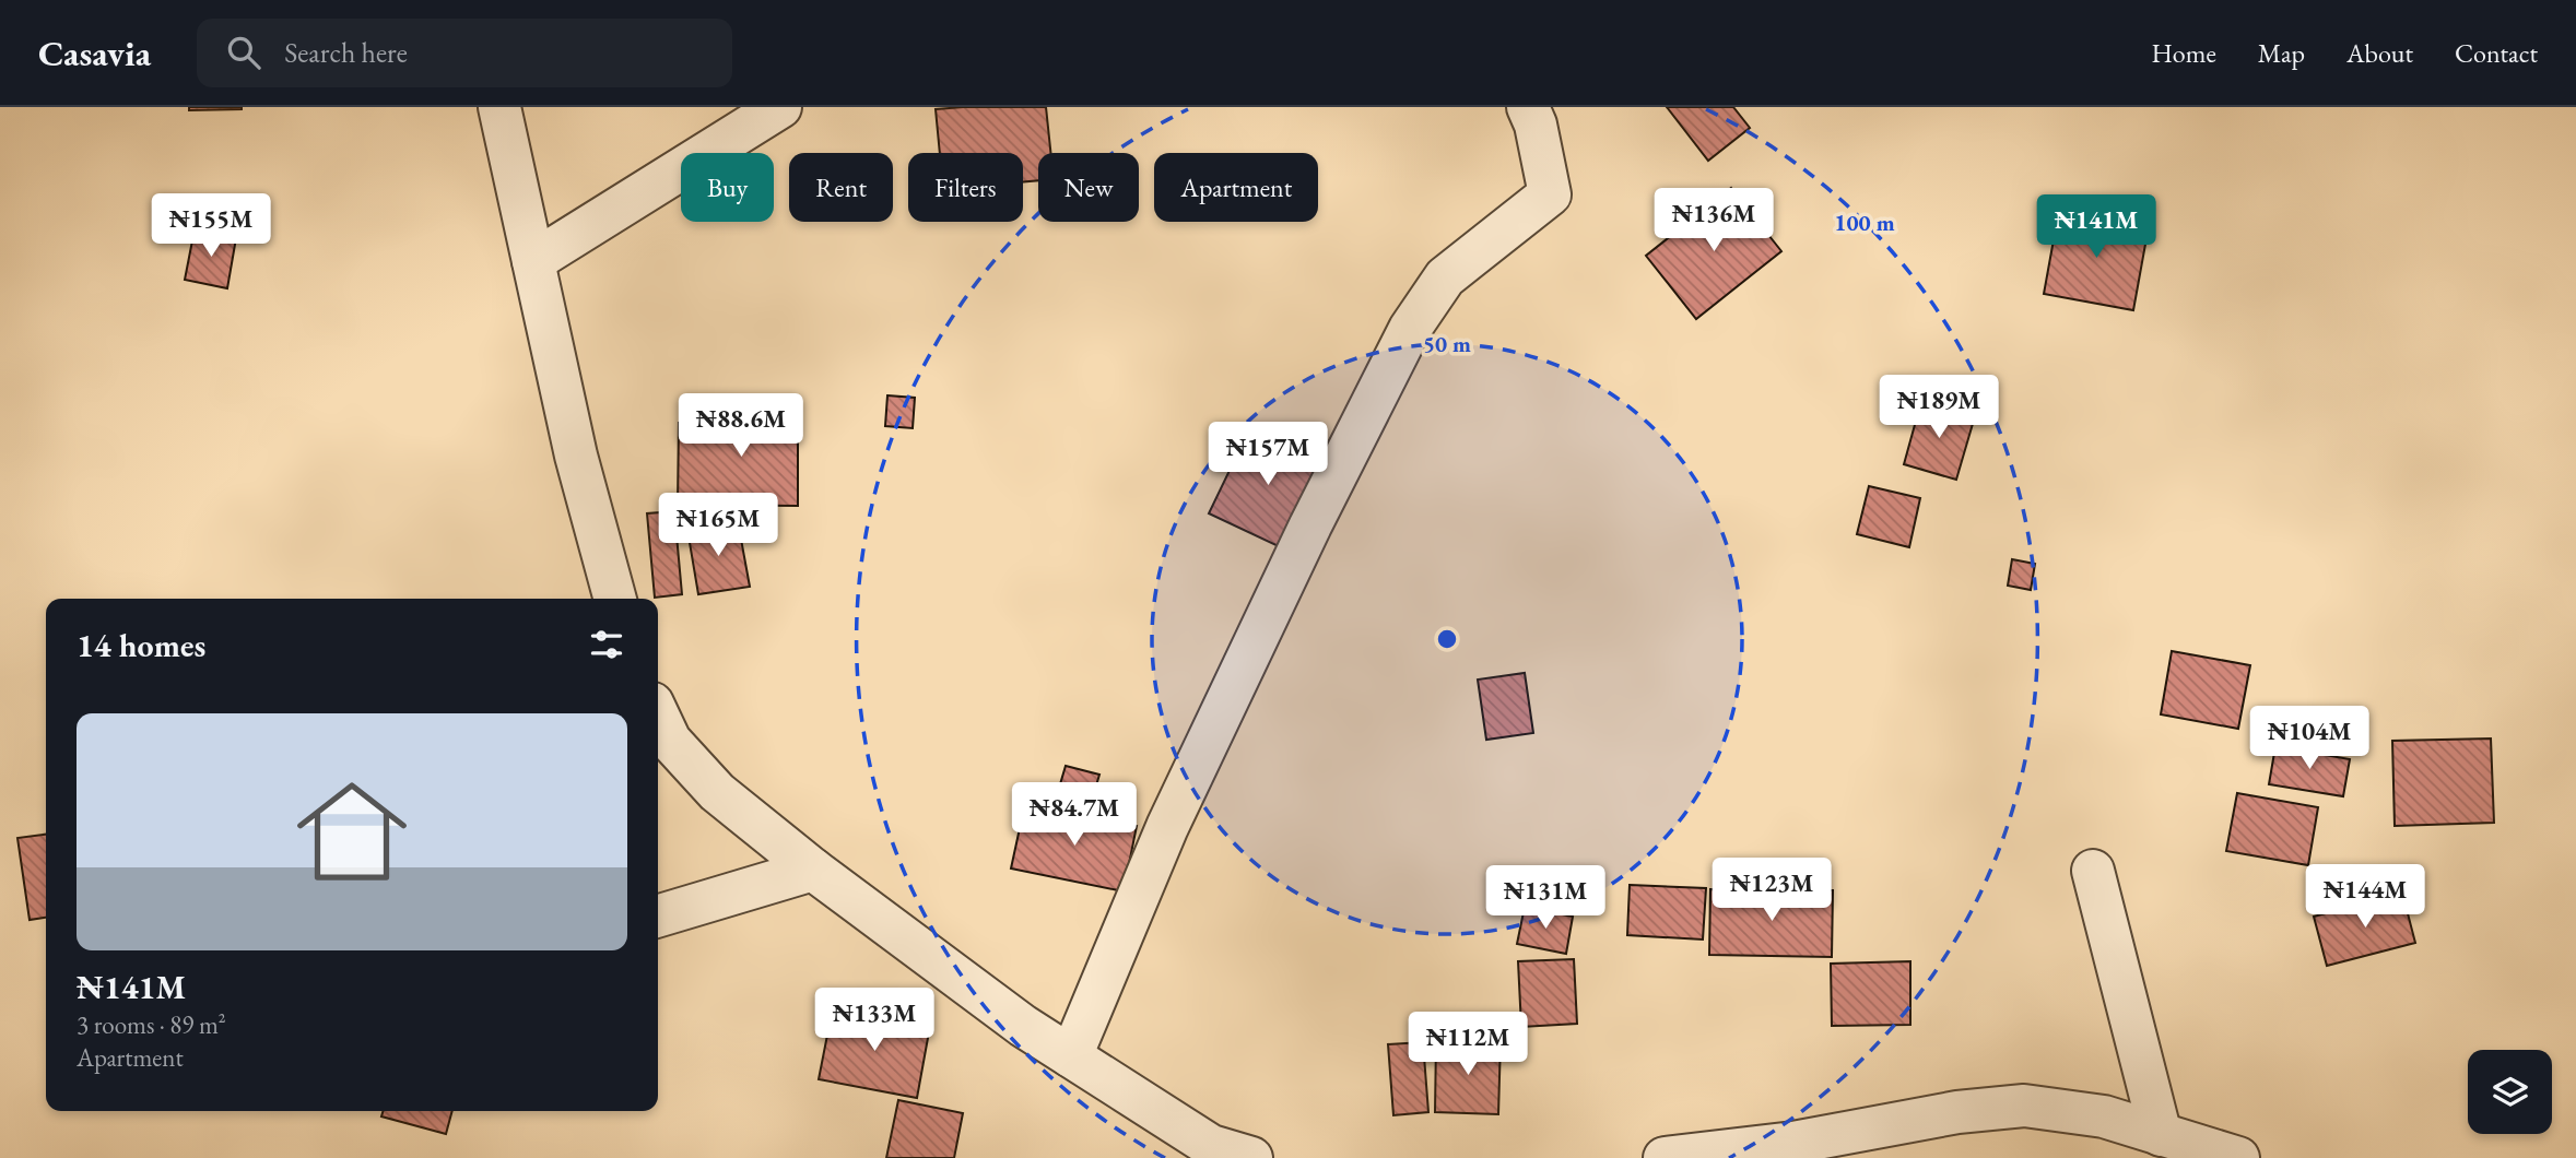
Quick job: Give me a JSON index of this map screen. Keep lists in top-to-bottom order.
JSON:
{
  "page": {
    "header": "Casavia",
    "search": "Search here",
    "nav": [
      "Home",
      "Map",
      "About",
      "Contact"
    ],
    "chip": [
      "Buy",
      "Rent",
      "Filters",
      "New",
      "Apartment"
    ],
    "price": [
      "₦136M",
      "₦155M",
      "₦141M",
      "₦189M",
      "₦88.6M",
      "₦157M",
      "₦165M",
      "₦104M",
      "₦84.7M",
      "₦123M",
      "₦144M",
      "₦131M",
      "₦133M",
      "₦112M"
    ],
    "heading": "14 homes",
    "list": [
      {
        "name": "₦141M",
        "note": "3 rooms · 89 m² · Apartment"
      }
    ]
  },
  "rings": ["100 m", "50 m"]
}
